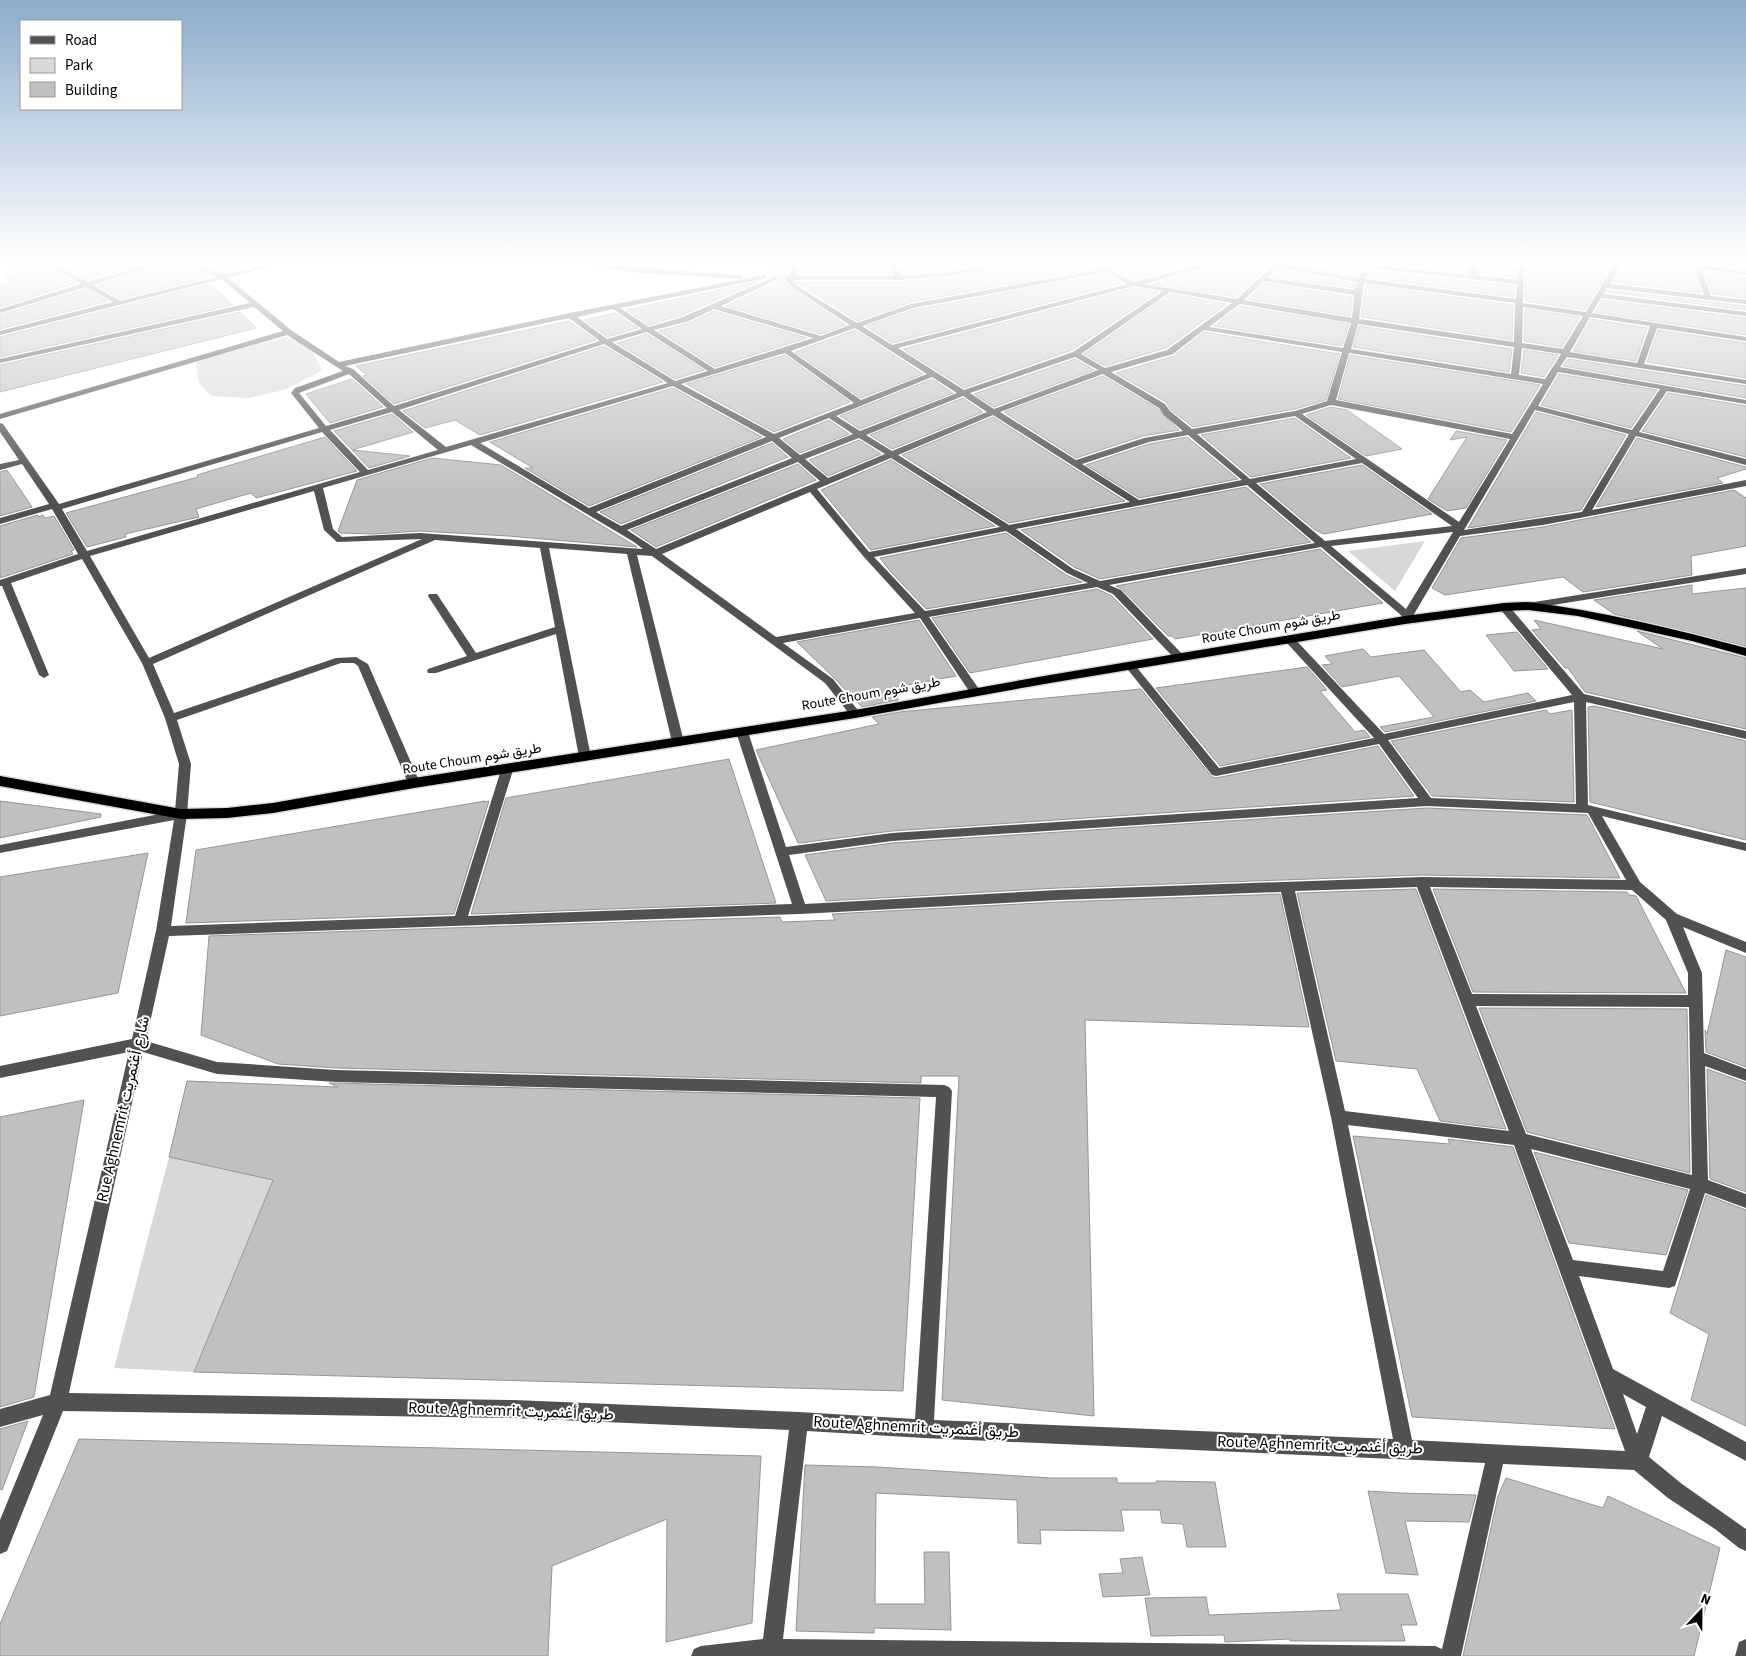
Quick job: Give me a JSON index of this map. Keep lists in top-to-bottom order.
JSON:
{
  "streets": {
    "highway": ["Route Choum طريق شوم"],
    "street": ["Rue Aghnemrit شارع أغنمريت", "Route Aghnemrit طريق أغنمريت"]
  },
  "crossings": [
    ["Route Choum طريق شوم", "Rue Aghnemrit شارع أغنمريت"],
    ["Rue Aghnemrit شارع أغنمريت", "Route Aghnemrit طريق أغنمريت"]
  ],
  "legend": ["Road", "Park", "Building"],
  "north": "top"
}
